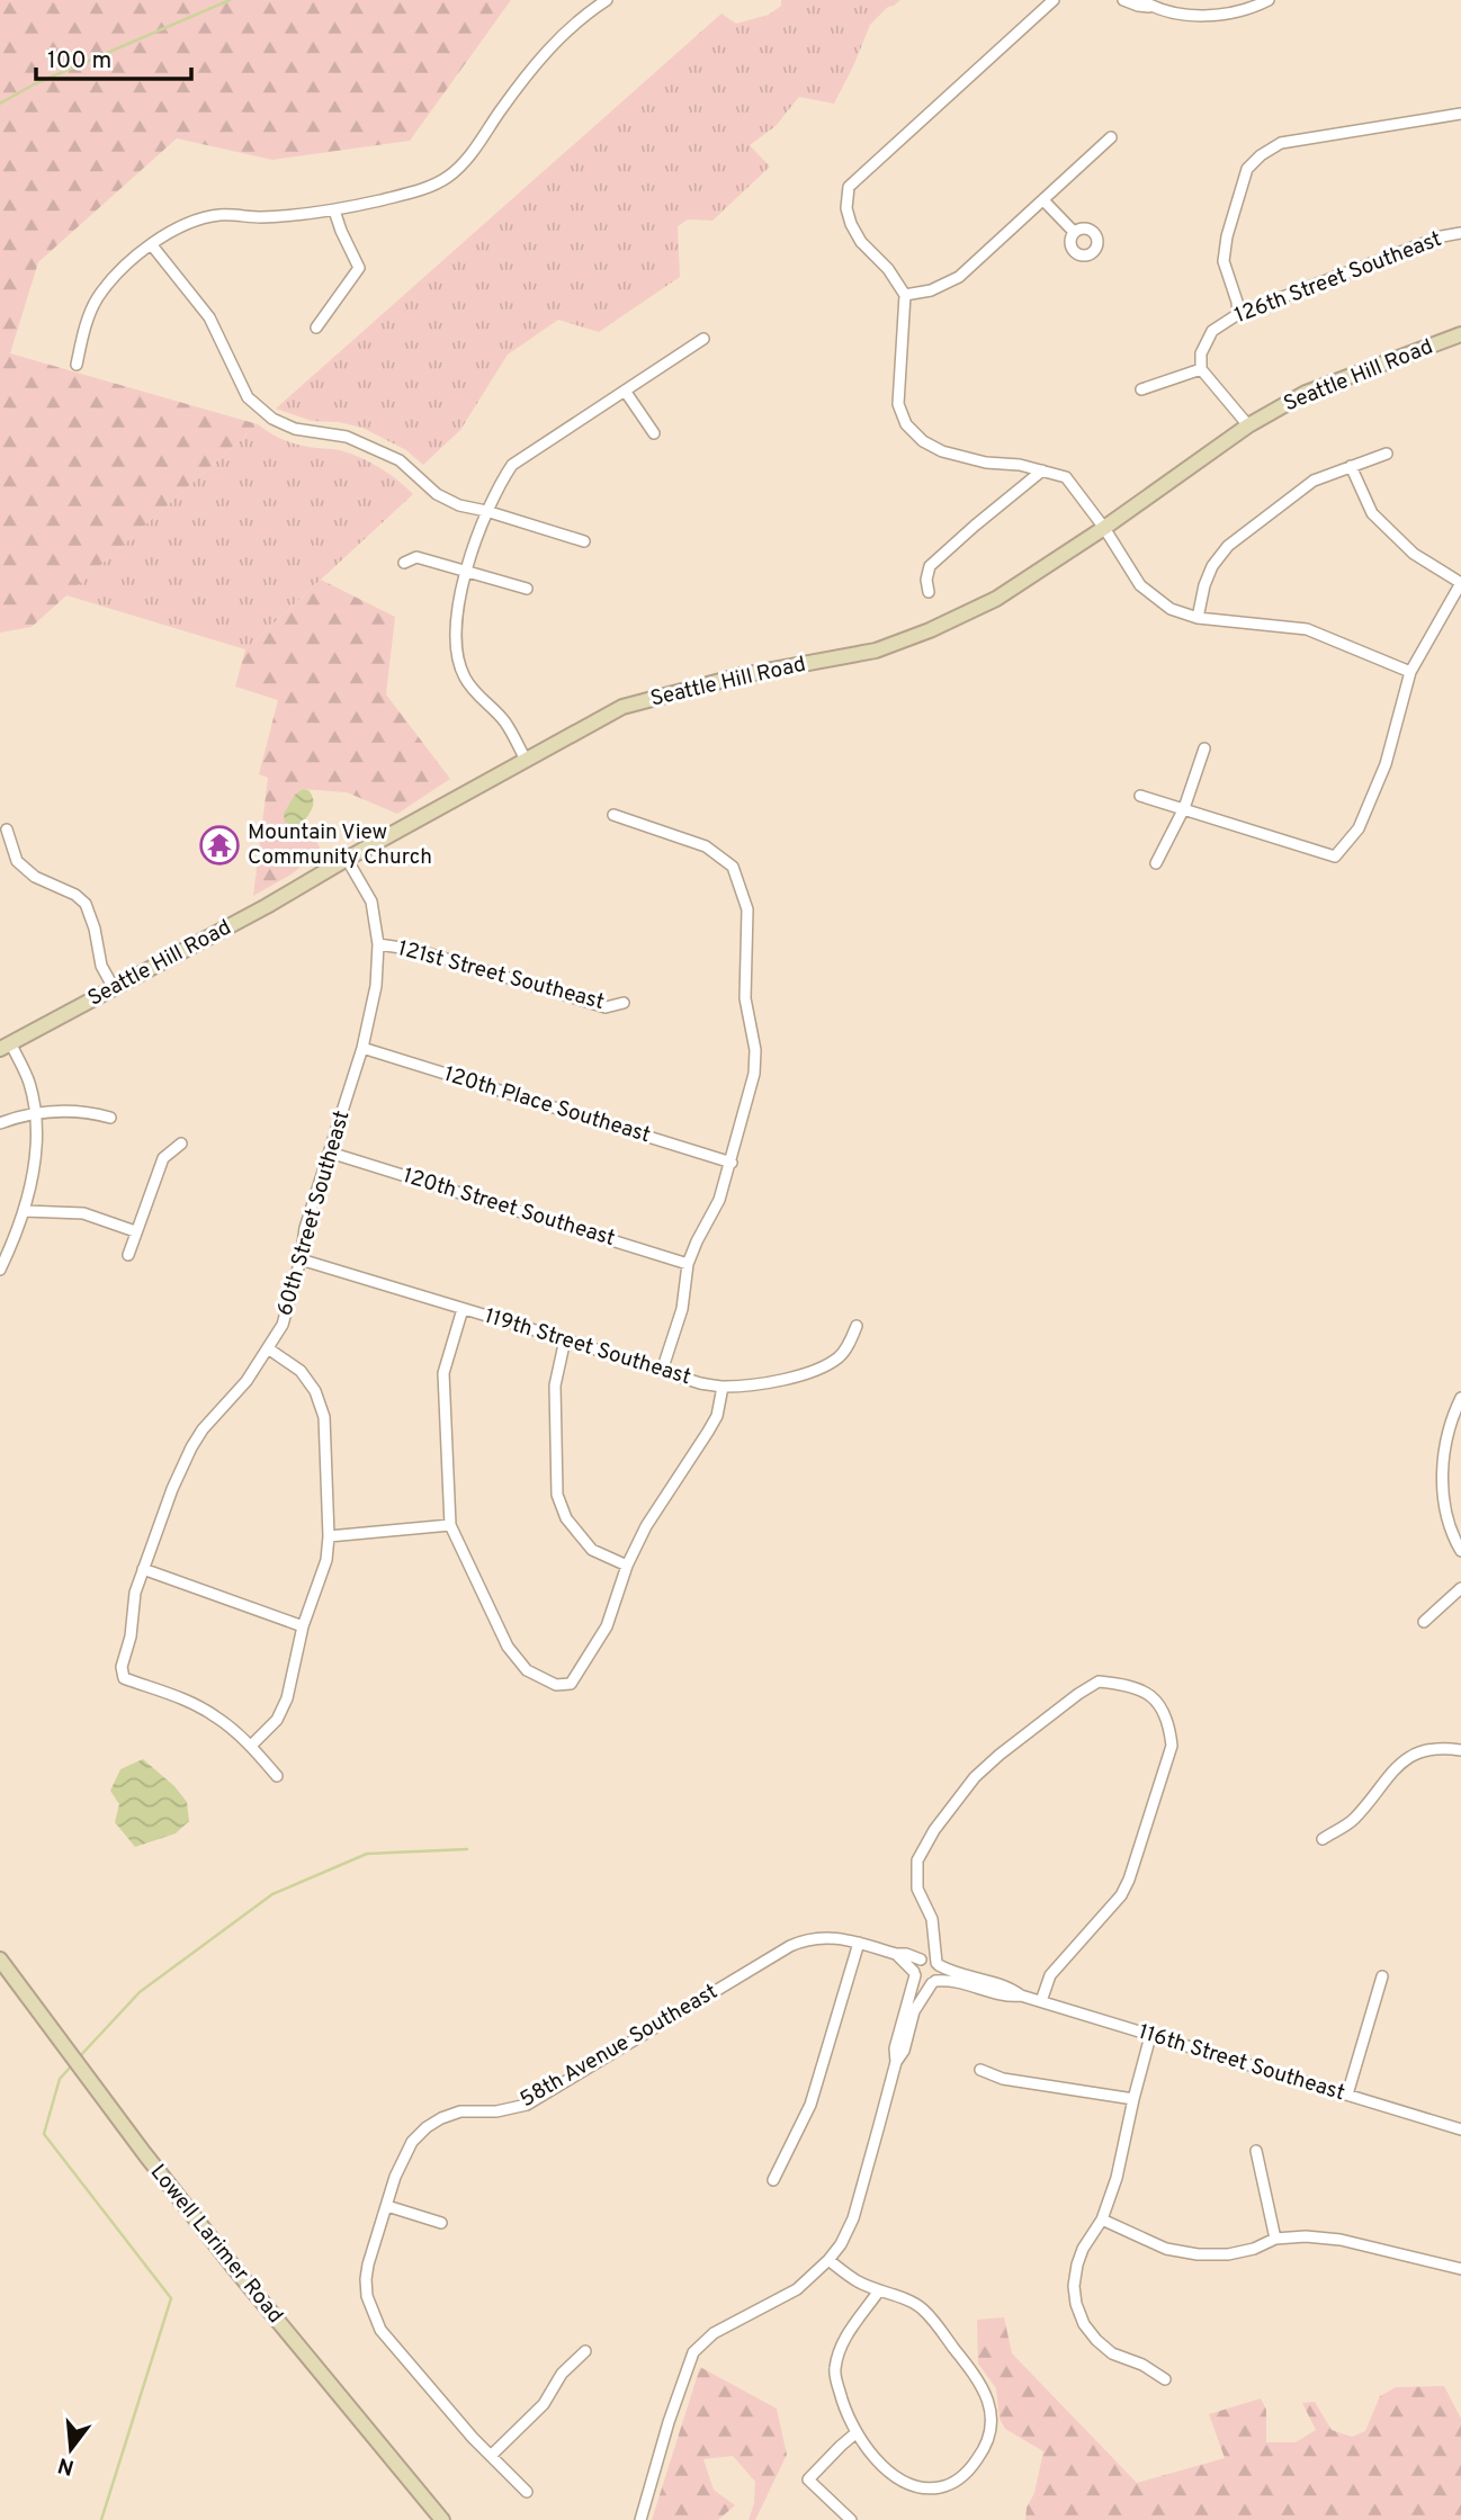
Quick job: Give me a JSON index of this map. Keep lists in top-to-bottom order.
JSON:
{
  "streets": {
    "main road": ["Seattle Hill Road", "Lowell Larimer Road"],
    "street": [
      "126th Street Southeast",
      "121st Street Southeast",
      "120th Place Southeast",
      "120th Street Southeast",
      "60th Street Southeast",
      "119th Street Southeast",
      "58th Avenue Southeast",
      "116th Street Southeast"
    ]
  },
  "crossings": [
    ["Seattle Hill Road", "60th Street Southeast"],
    ["121st Street Southeast", "60th Street Southeast"],
    ["120th Place Southeast", "60th Street Southeast"],
    ["120th Street Southeast", "60th Street Southeast"],
    ["60th Street Southeast", "119th Street Southeast"],
    ["58th Avenue Southeast", "116th Street Southeast"]
  ],
  "places": {
    "temple": ["Mountain View Community Church"]
  },
  "scale_bar": "100 m",
  "north": "bottom"
}
